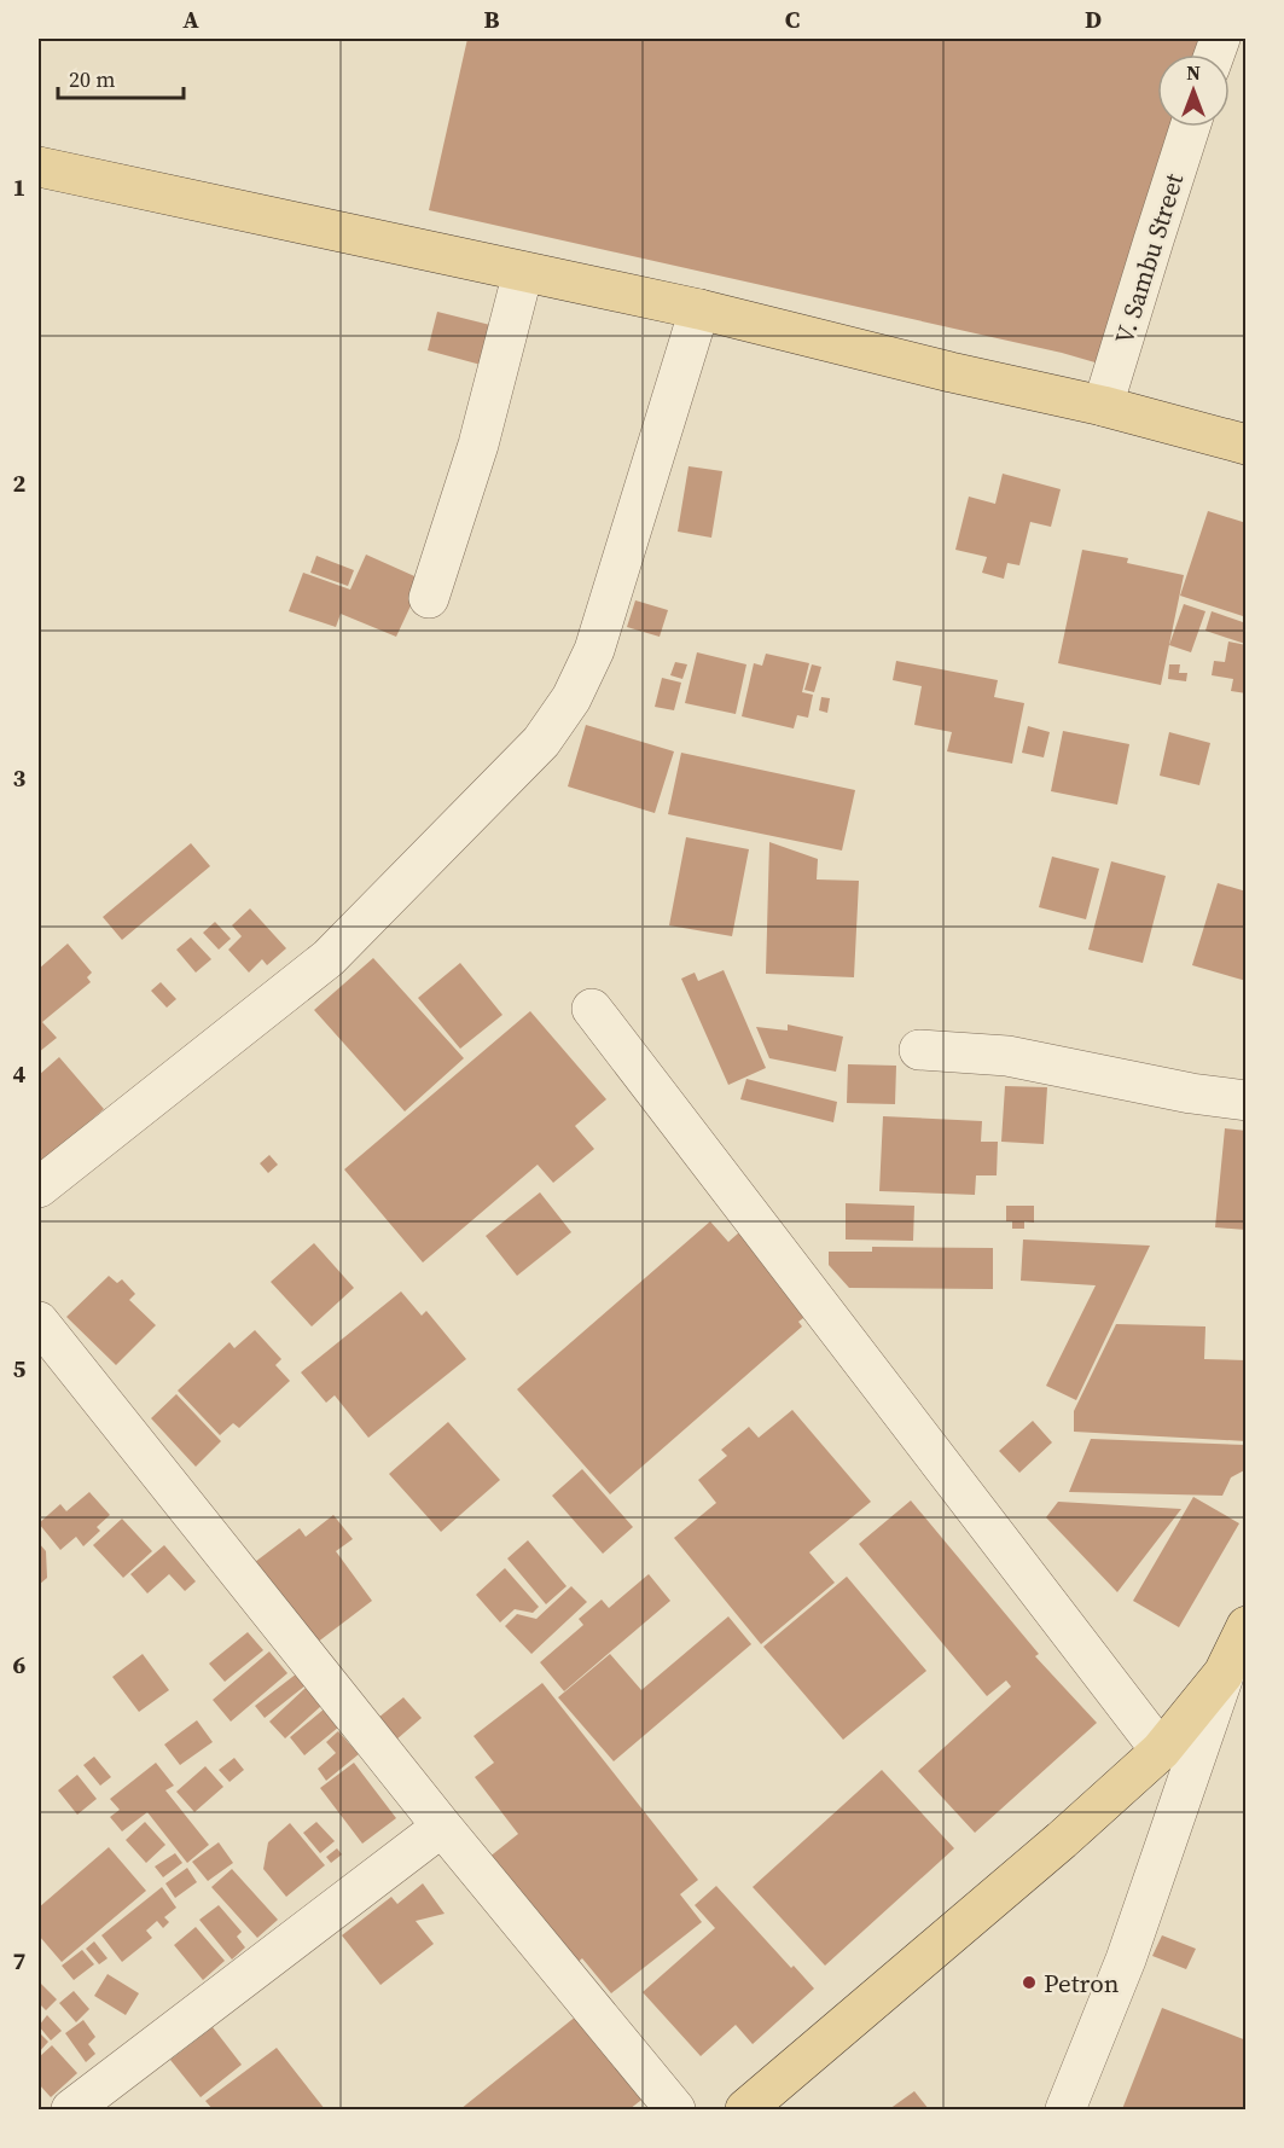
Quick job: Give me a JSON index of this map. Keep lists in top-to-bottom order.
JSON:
{
  "streets": {
    "street": ["V. Sambu Street"]
  },
  "places": ["Petron"],
  "scale_bar": "20 m",
  "north": "top",
  "grid": {
    "columns": [
      "A",
      "B",
      "C",
      "D"
    ],
    "rows": [
      "1",
      "2",
      "3",
      "4",
      "5",
      "6",
      "7"
    ]
  }
}
